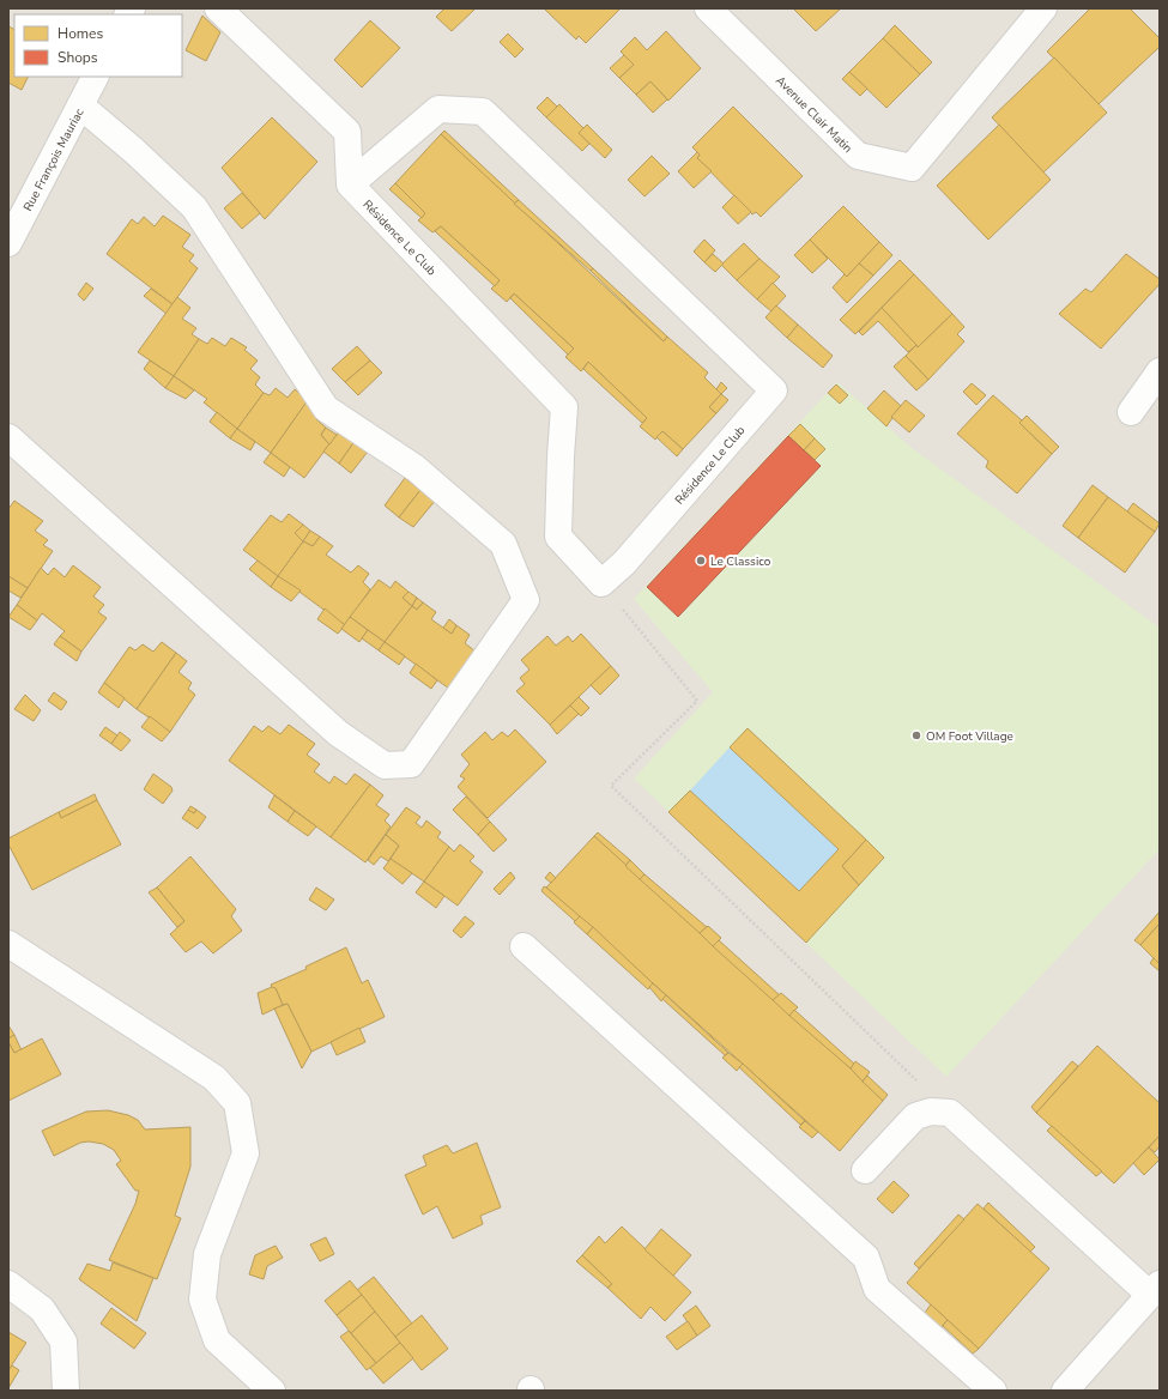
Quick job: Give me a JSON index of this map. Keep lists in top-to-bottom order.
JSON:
{
  "streets": {
    "street": ["Avenue Clair Matin", "Rue François Mauriac", "Résidence Le Club"]
  },
  "places": ["Le Classico", "OM Foot Village"],
  "legend": ["Homes", "Shops"]
}
